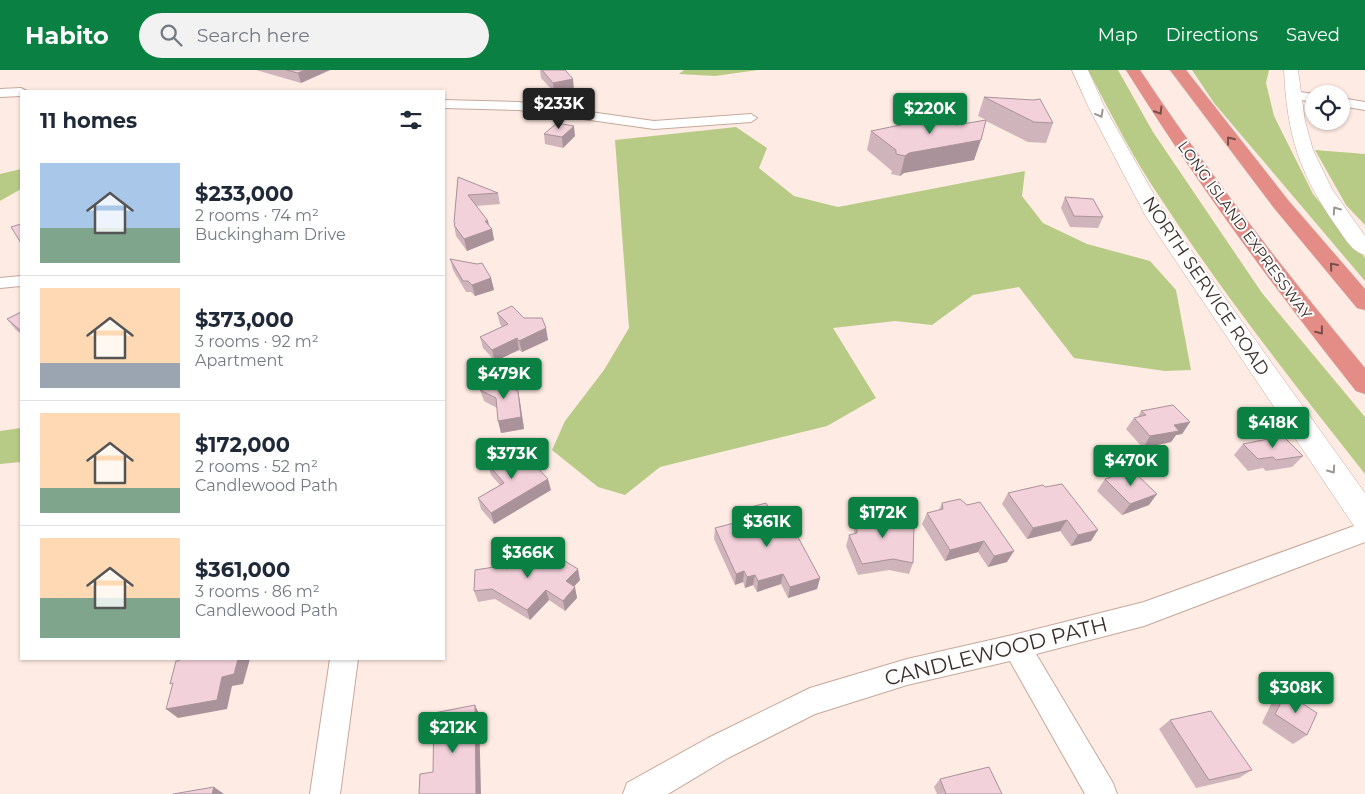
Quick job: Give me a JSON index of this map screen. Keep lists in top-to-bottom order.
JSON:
{
  "streets": {
    "highway": ["LONG ISLAND EXPRESSWAY"],
    "main road": ["NORTH SERVICE ROAD"],
    "street": ["CANDLEWOOD PATH"]
  },
  "page": {
    "header": "Habito",
    "search": "Search here",
    "nav": ["Map", "Directions", "Saved"],
    "price": [
      "$233K",
      "$220K",
      "$479K",
      "$418K",
      "$373K",
      "$470K",
      "$172K",
      "$361K",
      "$366K",
      "$308K",
      "$212K"
    ],
    "heading": "11 homes",
    "list": [
      {
        "name": "$233,000",
        "note": "2 rooms · 74 m² · Buckingham Drive"
      },
      {
        "name": "$373,000",
        "note": "3 rooms · 92 m² · Apartment"
      },
      {
        "name": "$172,000",
        "note": "2 rooms · 52 m² · Candlewood Path"
      },
      {
        "name": "$361,000",
        "note": "3 rooms · 86 m² · Candlewood Path"
      }
    ]
  }
}
